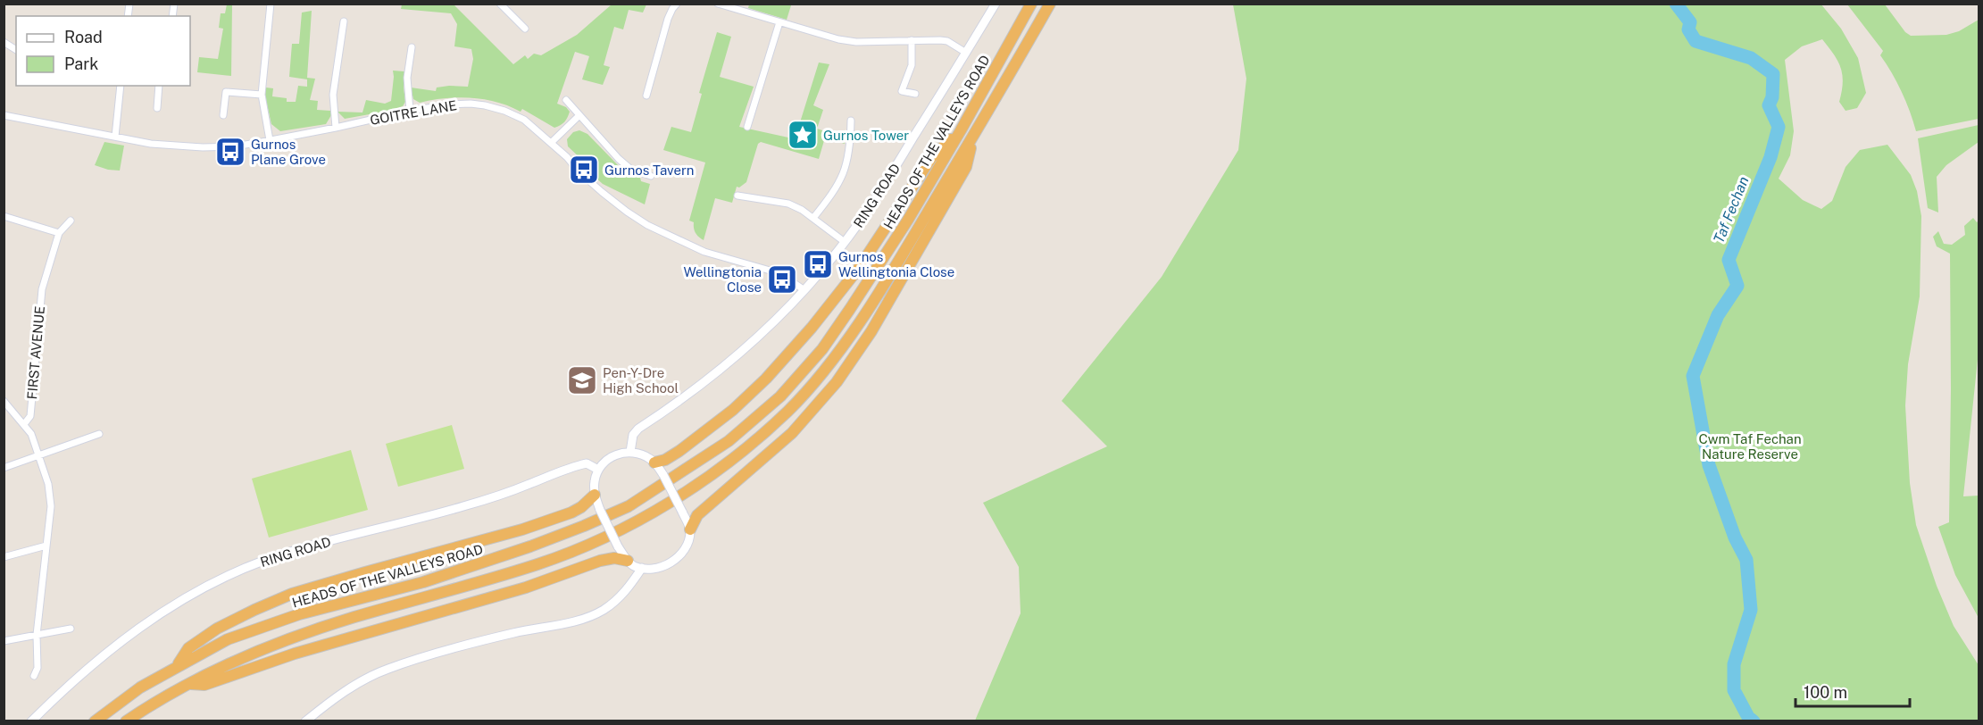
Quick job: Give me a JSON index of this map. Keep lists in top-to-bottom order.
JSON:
{
  "streets": {
    "highway": ["HEADS OF THE VALLEYS ROAD"],
    "street": ["GOITRE LANE", "RING ROAD", "FIRST AVENUE"]
  },
  "crossings": [
    ["GOITRE LANE", "RING ROAD"]
  ],
  "water": ["Taf Fechan"],
  "parks": ["Cwm Taf Fechan Nature Reserve"],
  "places": {
    "place": ["Gurnos Tower"],
    "bus stop": [
      "Gurnos Plane Grove",
      "Gurnos Tavern",
      "Gurnos Wellingtonia Close",
      "Wellingtonia Close"
    ],
    "school or university": ["Pen-Y-Dre High School"]
  },
  "legend": ["Road", "Park"],
  "scale_bar": "100 m"
}
